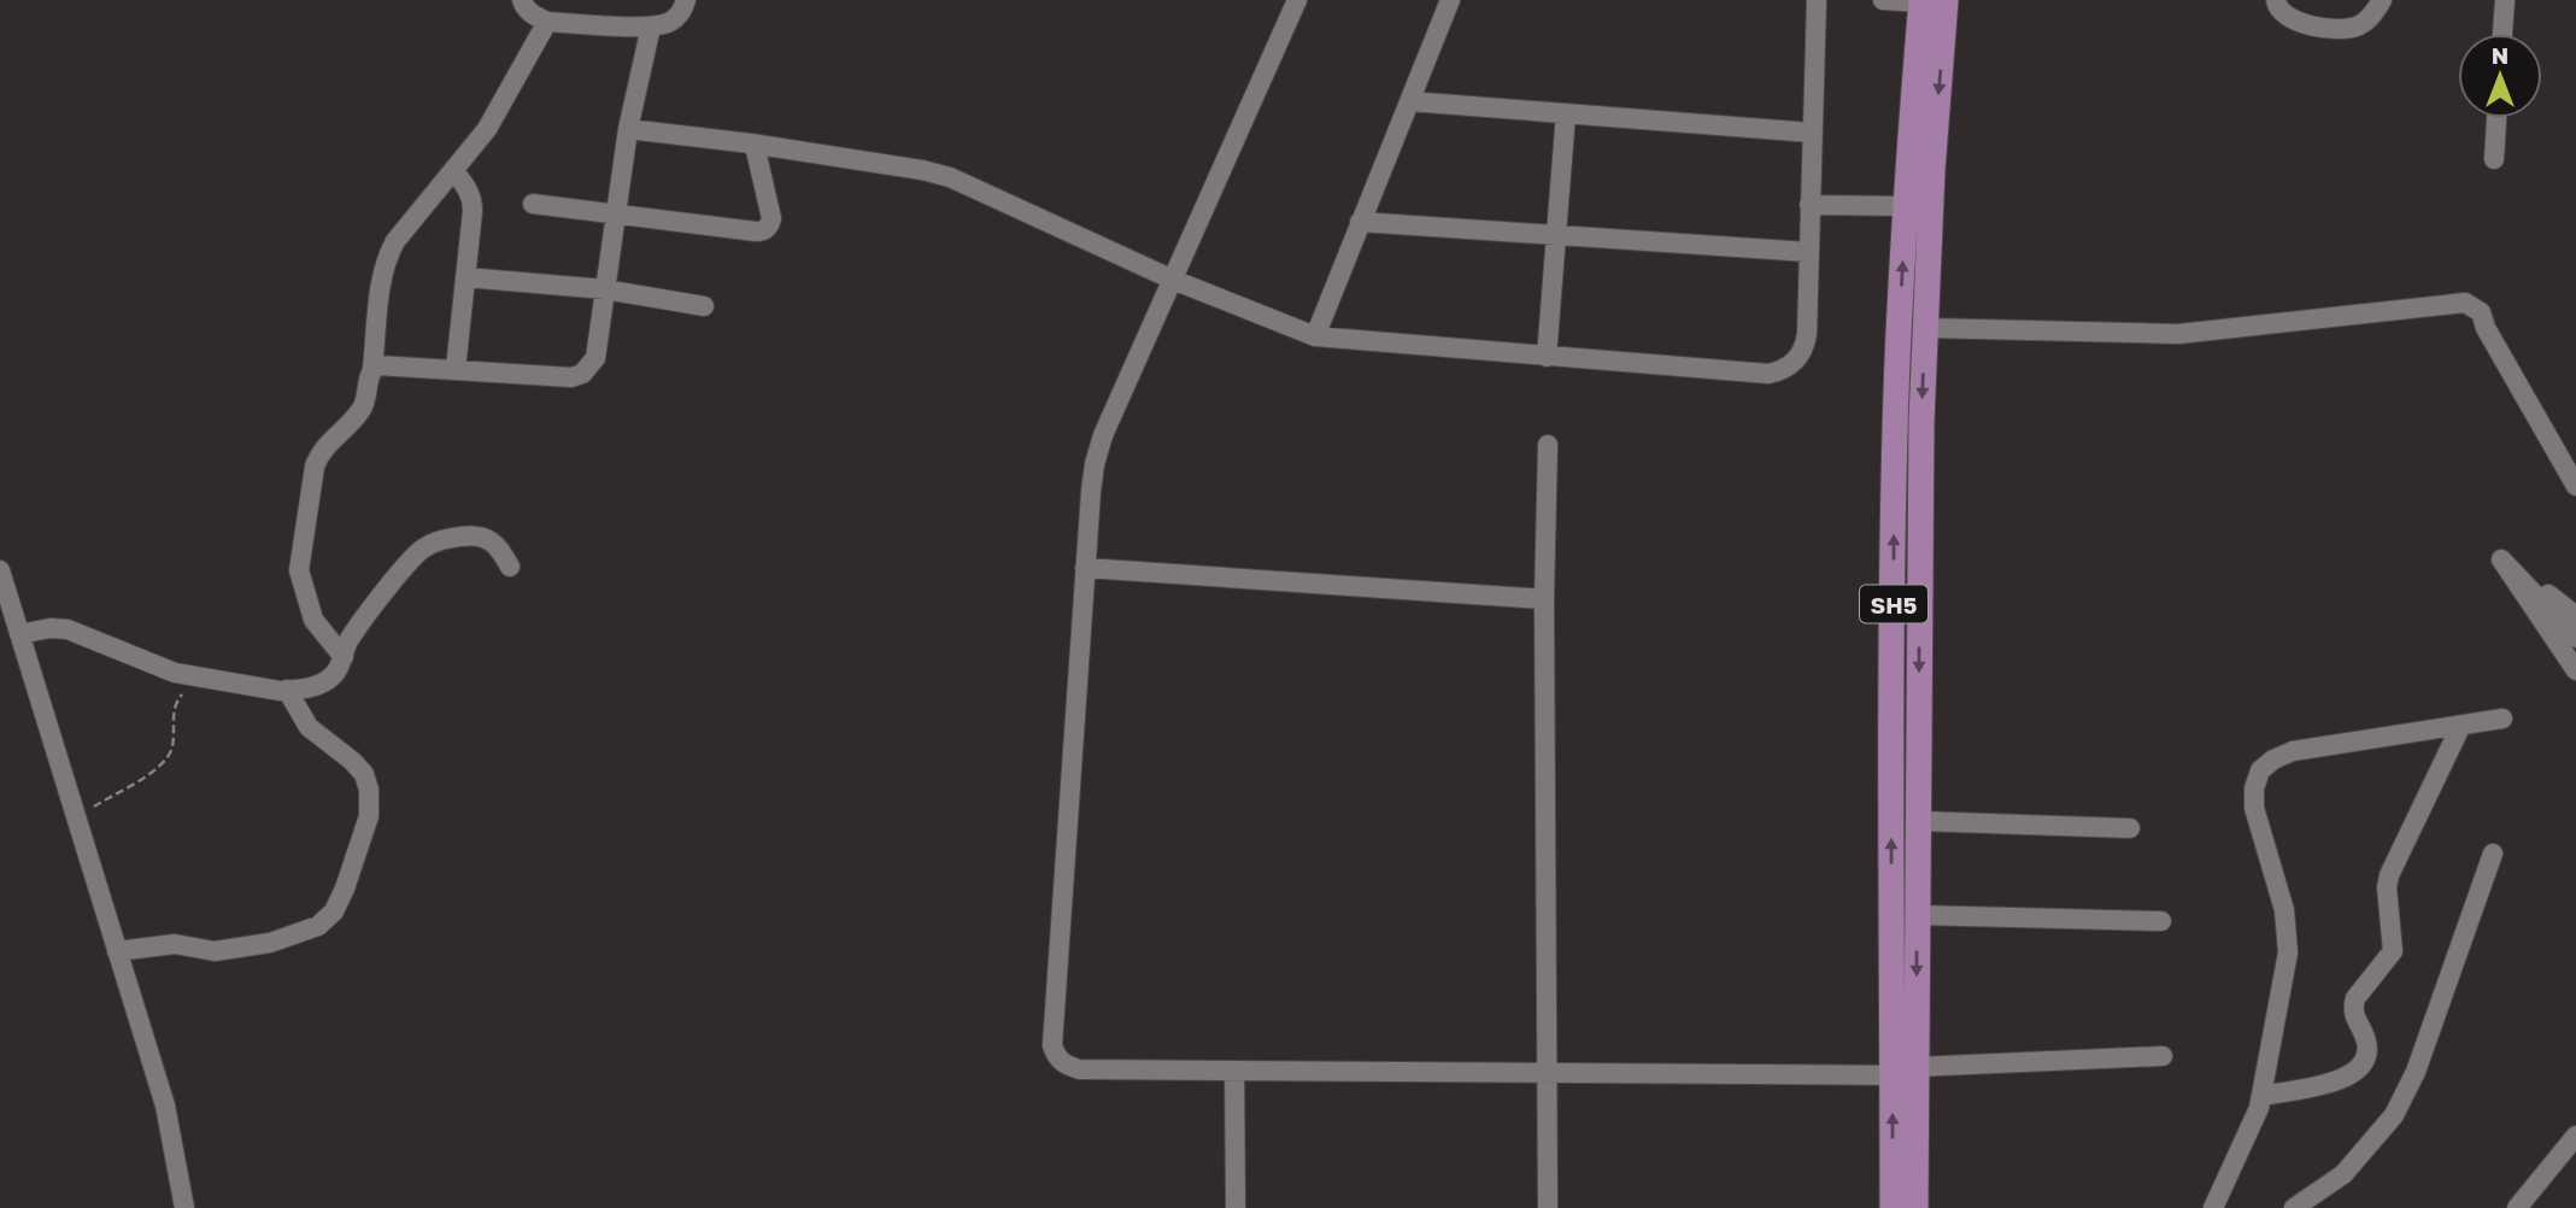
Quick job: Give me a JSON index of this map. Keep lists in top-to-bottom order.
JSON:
{
  "streets": {
    "main road": ["SH5"]
  },
  "north": "top"
}
